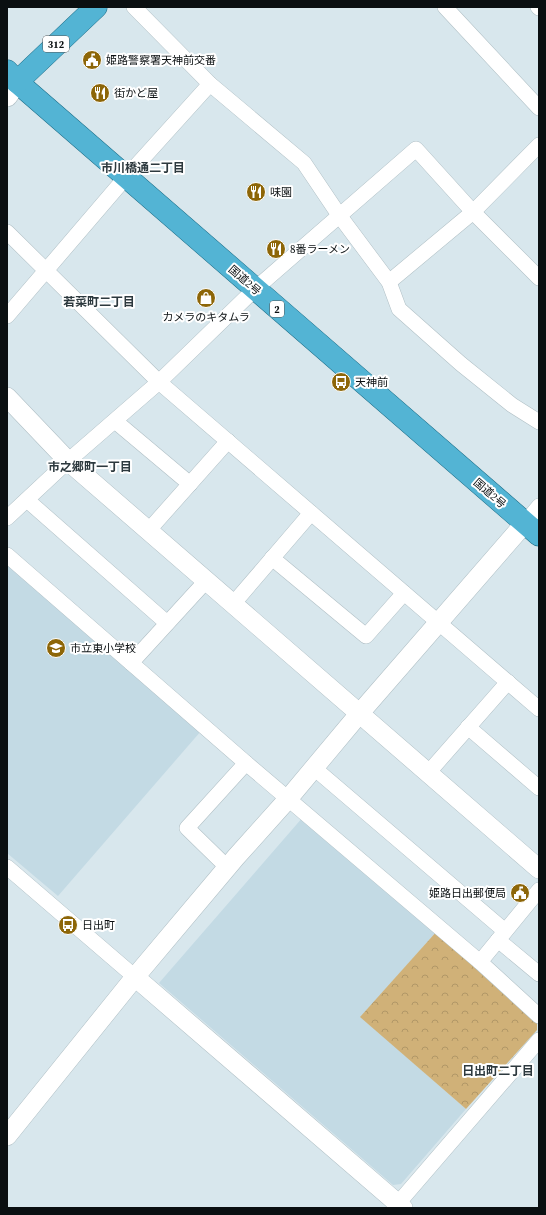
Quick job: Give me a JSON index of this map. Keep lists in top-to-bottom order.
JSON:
{
  "streets": {
    "highway": ["312", "国道2号", "2"]
  },
  "crossings": [
    ["312", "国道2号"]
  ],
  "districts": [
    "市川橋通二丁目",
    "若菜町二丁目",
    "市之郷町一丁目",
    "日出町二丁目"
  ],
  "places": {
    "public building": ["姫路警察署天神前交番", "姫路日出郵便局"],
    "restaurant": ["街かど屋", "味園", "8番ラーメン"],
    "shop": ["カメラのキタムラ"],
    "bus stop": ["天神前", "日出町"],
    "school or university": ["市立東小学校"]
  }
}
